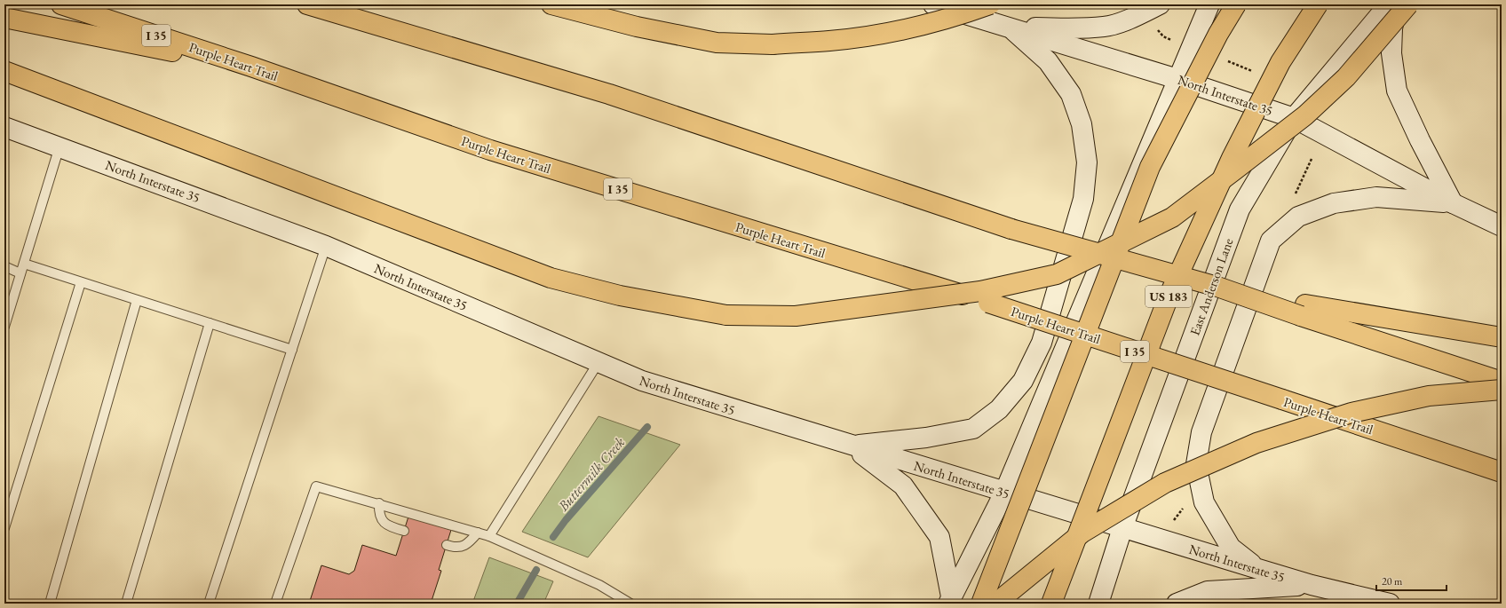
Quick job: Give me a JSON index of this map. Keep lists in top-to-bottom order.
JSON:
{
  "streets": {
    "highway": ["I 35", "Purple Heart Trail", "US 183"],
    "main road": ["North Interstate 35", "East Anderson Lane"]
  },
  "crossings": [
    ["North Interstate 35", "East Anderson Lane"]
  ],
  "water": ["Buttermilk Creek"],
  "scale_bar": "20 m"
}
